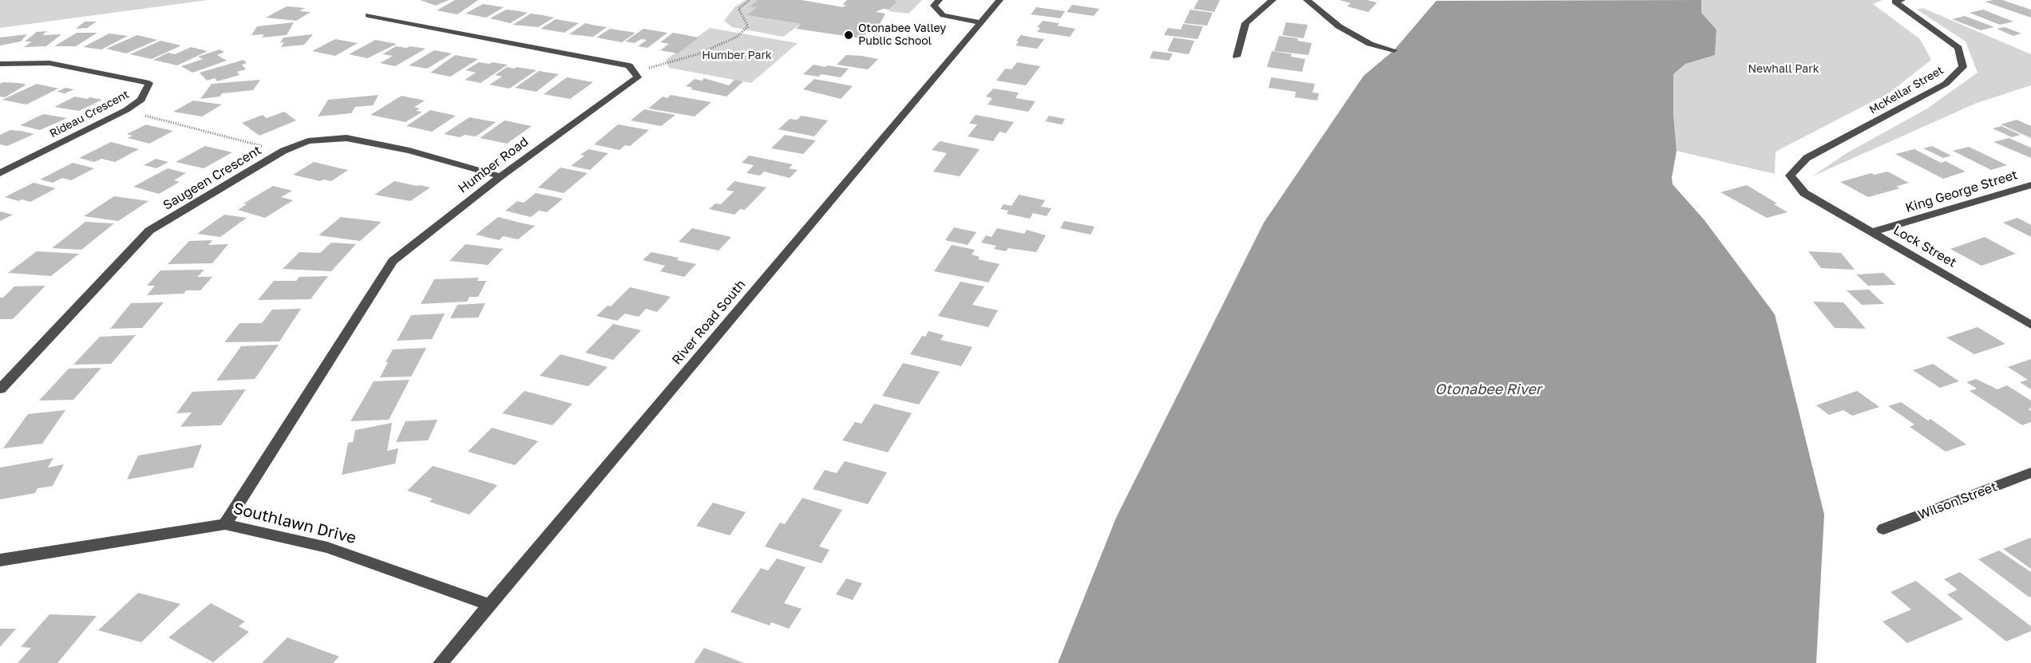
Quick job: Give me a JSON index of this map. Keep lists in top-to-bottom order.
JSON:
{
  "streets": {
    "street": [
      "McKellar Street",
      "Rideau Crescent",
      "Humber Road",
      "Saugeen Crescent",
      "King George Street",
      "Lock Street",
      "River Road South",
      "Wilson Street",
      "Southlawn Drive"
    ]
  },
  "crossings": [
    ["McKellar Street", "Lock Street"],
    ["Humber Road", "Saugeen Crescent"],
    ["Humber Road", "Southlawn Drive"],
    ["King George Street", "Lock Street"],
    ["River Road South", "Southlawn Drive"]
  ],
  "water": ["Otonabee River"],
  "parks": ["Humber Park", "Newhall Park"],
  "places": ["Otonabee Valley Public School"]
}
